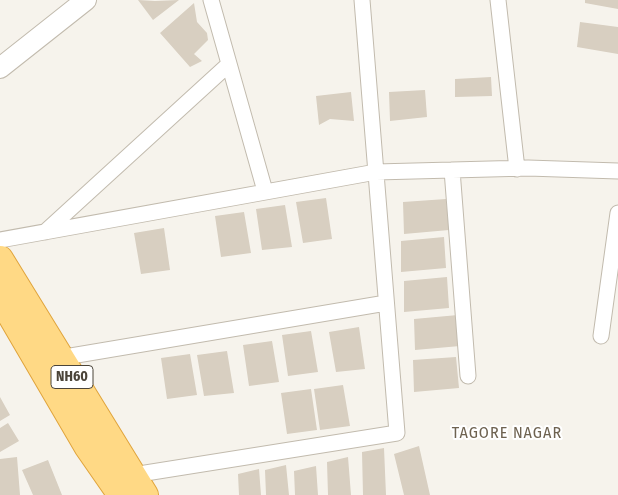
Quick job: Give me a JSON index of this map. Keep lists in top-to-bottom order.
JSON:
{
  "streets": {
    "highway": ["NH60"]
  },
  "districts": ["TAGORE NAGAR"]
}
